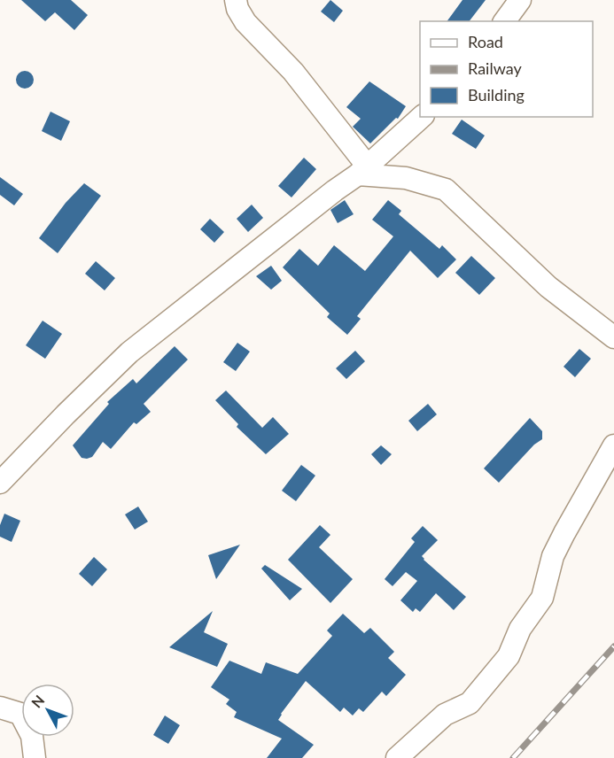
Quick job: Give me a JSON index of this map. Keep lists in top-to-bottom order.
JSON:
{
  "legend": ["Road", "Railway", "Building"],
  "north": "top left"
}
